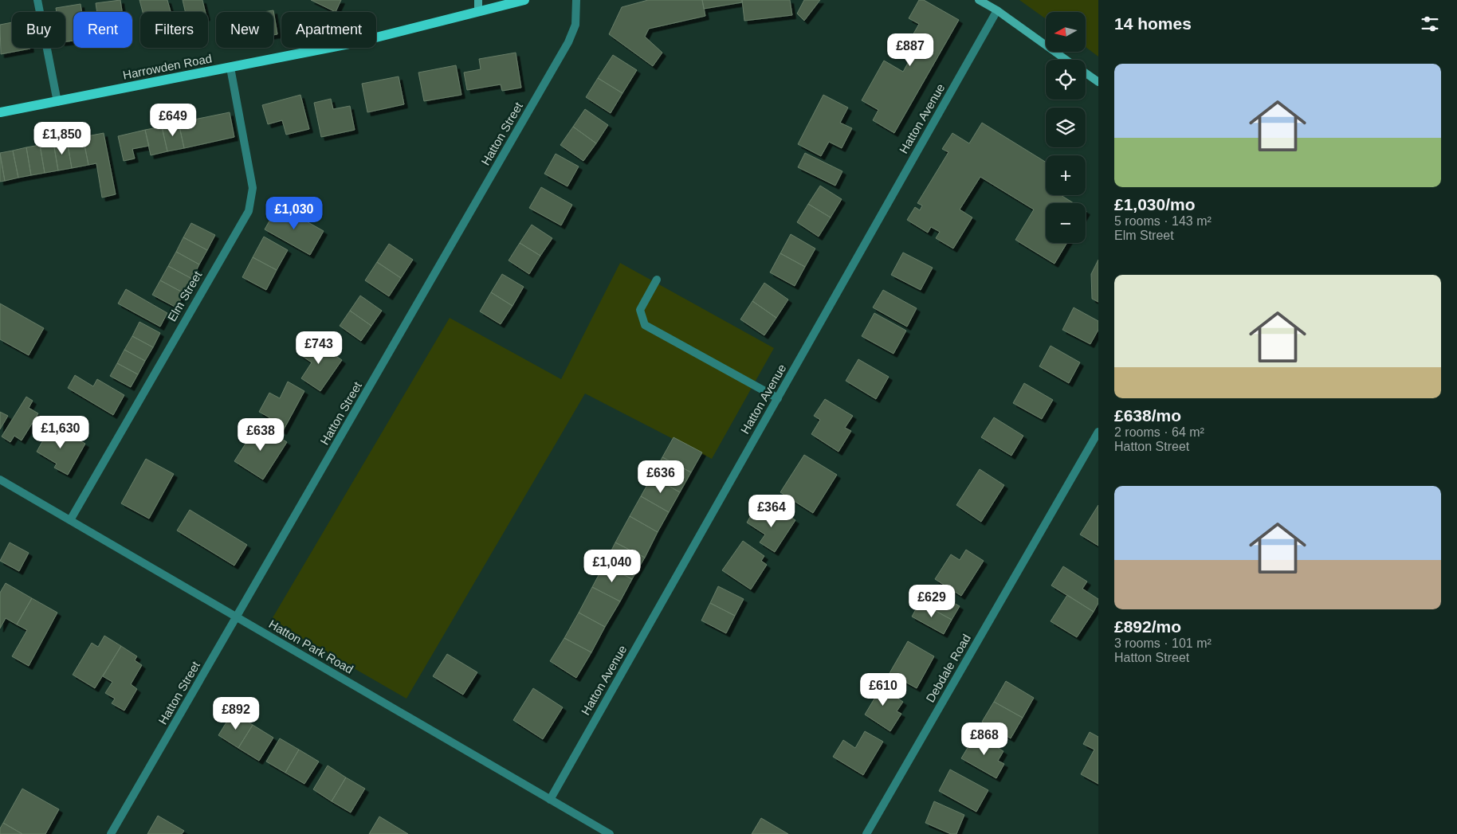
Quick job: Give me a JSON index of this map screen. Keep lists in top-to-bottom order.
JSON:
{
  "streets": {
    "main road": ["Harrowden Road"],
    "street": [
      "Hatton Avenue",
      "Hatton Street",
      "Elm Street",
      "Hatton Park Road",
      "Debdale Road"
    ]
  },
  "crossings": [
    ["Harrowden Road", "Elm Street"],
    ["Hatton Avenue", "Hatton Park Road"],
    ["Hatton Street", "Hatton Park Road"],
    ["Elm Street", "Hatton Park Road"]
  ],
  "north": "left",
  "page": {
    "heading": "14 homes",
    "map_buttons": ["+", "−"],
    "chip": [
      "Buy",
      "Rent",
      "Filters",
      "New",
      "Apartment"
    ],
    "price": [
      "£887",
      "£649",
      "£1,850",
      "£1,030",
      "£743",
      "£1,630",
      "£638",
      "£636",
      "£364",
      "£1,040",
      "£629",
      "£610",
      "£892",
      "£868"
    ],
    "list": [
      {
        "name": "£1,030/mo",
        "note": "5 rooms · 143 m² · Elm Street"
      },
      {
        "name": "£638/mo",
        "note": "2 rooms · 64 m² · Hatton Street"
      },
      {
        "name": "£892/mo",
        "note": "3 rooms · 101 m² · Hatton Street"
      }
    ]
  }
}
